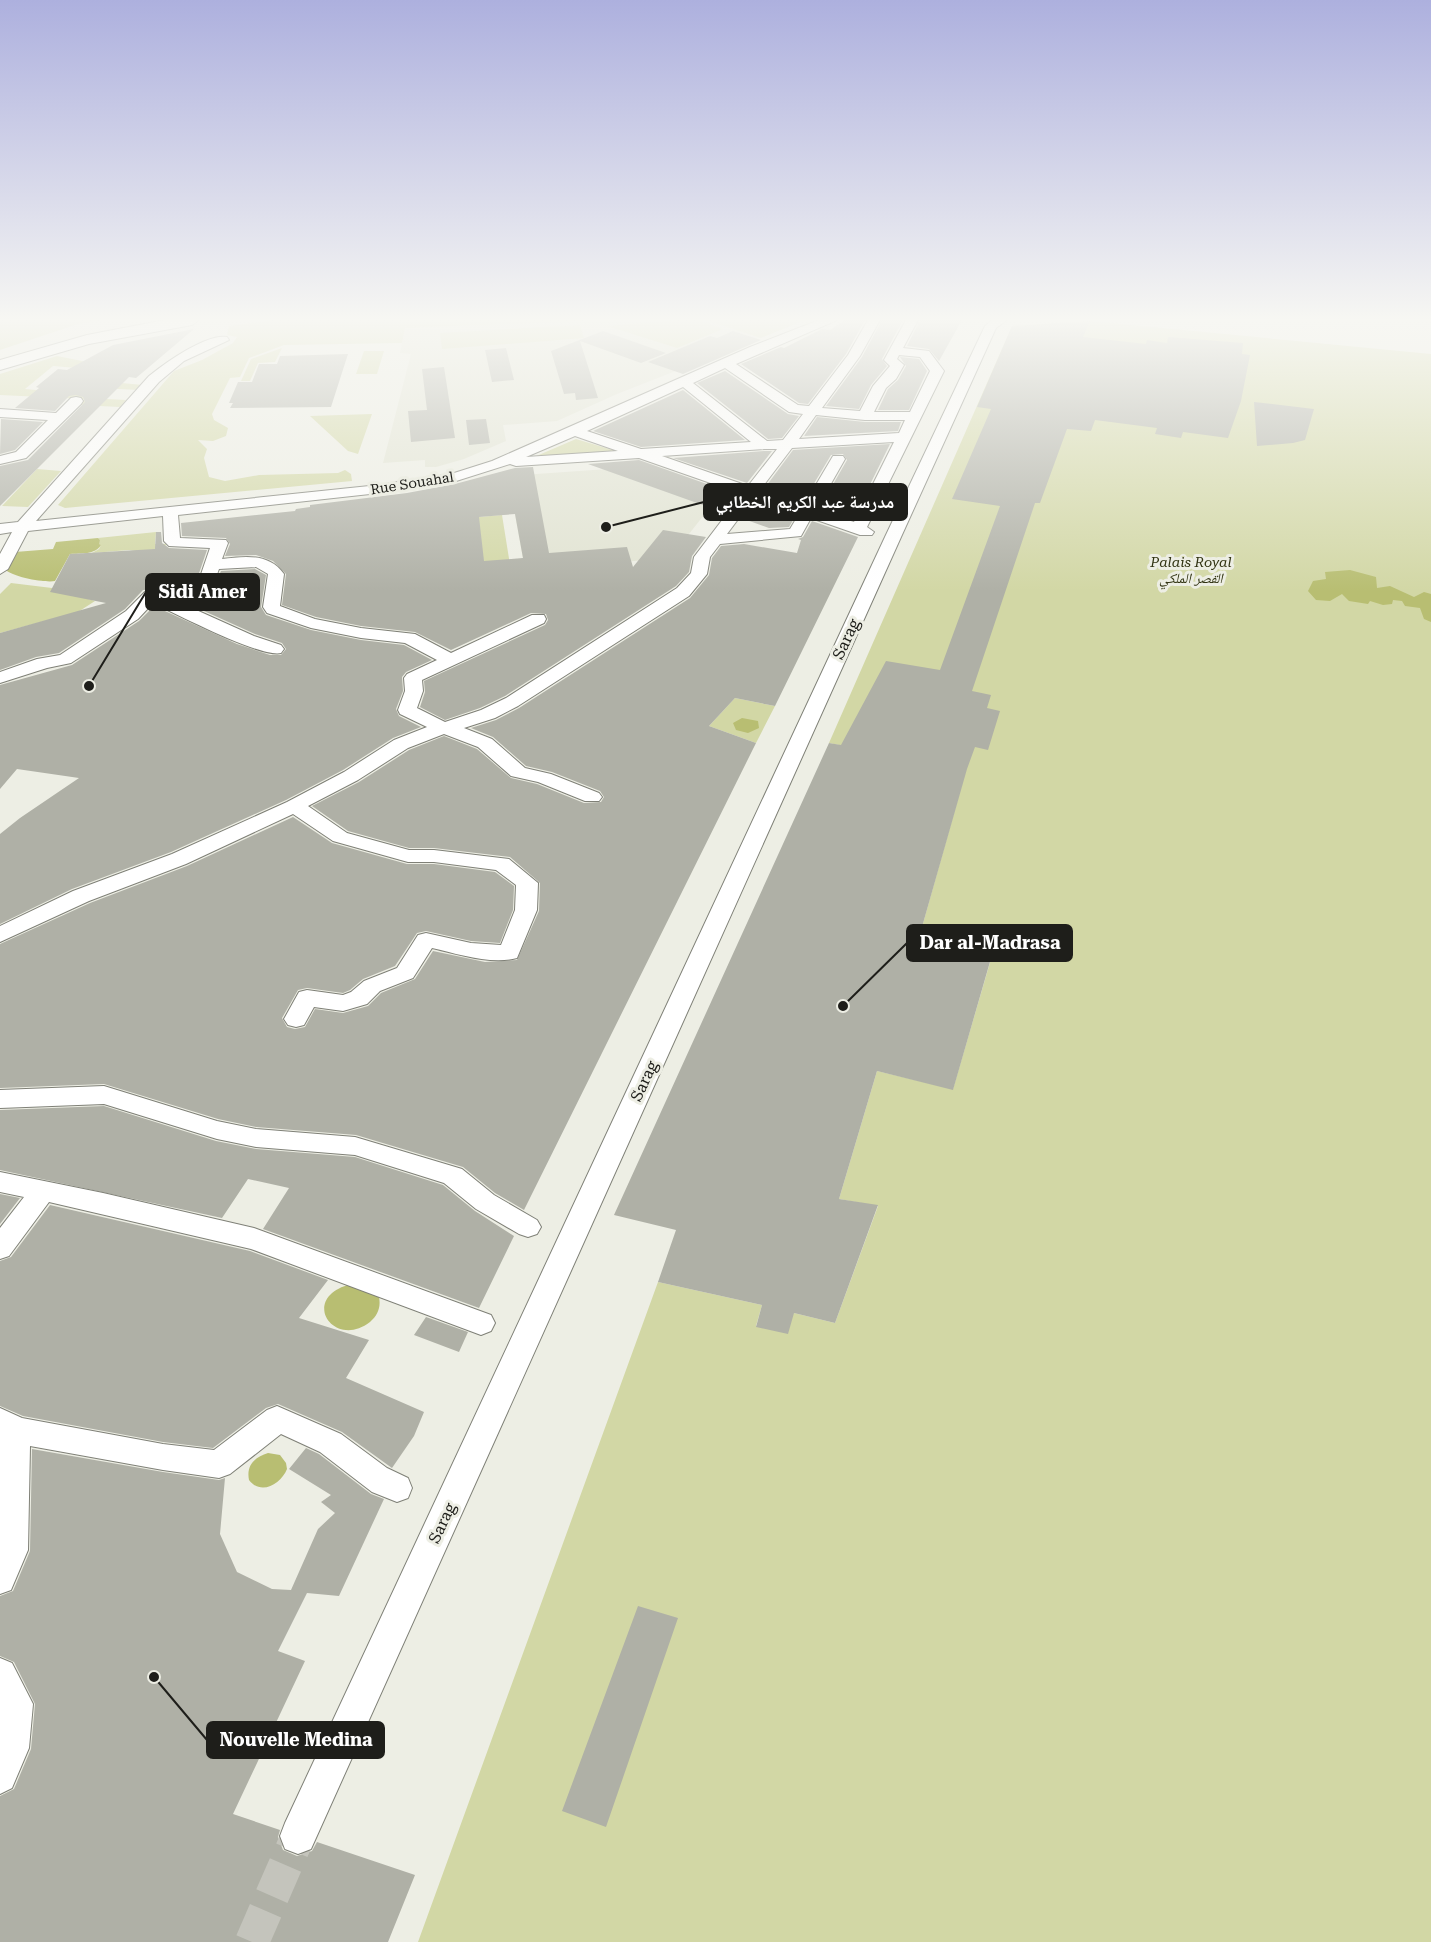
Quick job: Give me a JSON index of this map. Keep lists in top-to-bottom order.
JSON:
{
  "streets": {
    "street": ["Rue Souahal", "Sarag"]
  },
  "parks": ["Palais Royal القصر الملكي"],
  "places": [
    "مدرسة عبد الكريم الخطابي",
    "Sidi Amer",
    "Dar al-Madrasa",
    "Nouvelle Medina"
  ]
}
